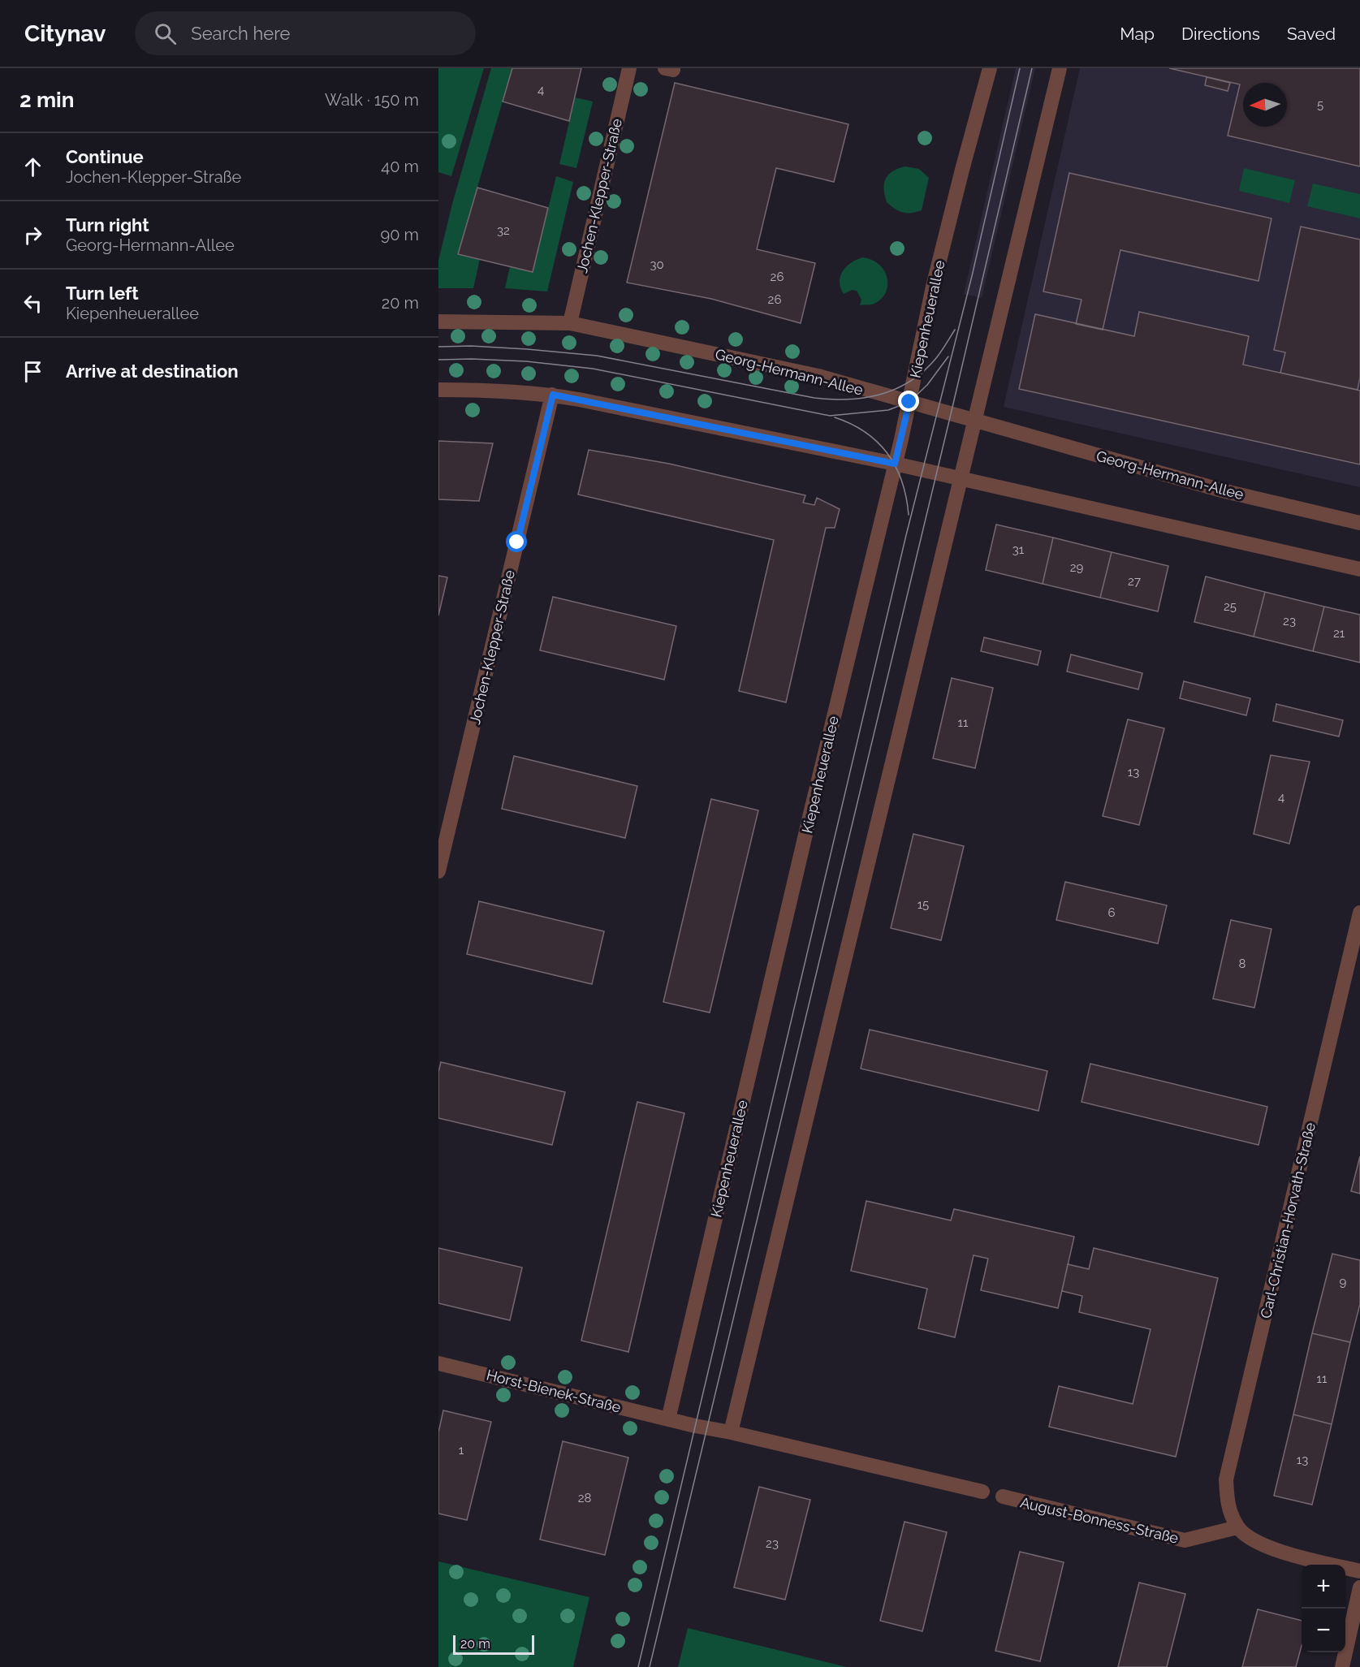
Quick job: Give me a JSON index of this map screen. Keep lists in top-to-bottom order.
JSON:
{
  "streets": {
    "street": [
      "Jochen-Klepper-Straße",
      "Kiepenheuerallee",
      "Georg-Hermann-Allee",
      "Carl-Christian-Horvath-Straße",
      "Horst-Bienek-Straße",
      "August-Bonness-Straße"
    ]
  },
  "crossings": [
    ["Jochen-Klepper-Straße", "Georg-Hermann-Allee"],
    ["Kiepenheuerallee", "Georg-Hermann-Allee"],
    ["Kiepenheuerallee", "Horst-Bienek-Straße"],
    ["Carl-Christian-Horvath-Straße", "August-Bonness-Straße"]
  ],
  "house_numbers": [
    "4",
    "5",
    "32",
    "30",
    "26",
    "26",
    "31",
    "29",
    "27",
    "25",
    "23",
    "21",
    "11",
    "13",
    "4",
    "15",
    "6",
    "8",
    "9",
    "11",
    "1",
    "13",
    "28",
    "23"
  ],
  "scale_bar": "20 m",
  "north": "left",
  "page": {
    "header": "Citynav",
    "search": "Search here",
    "nav": ["Map", "Directions", "Saved"],
    "heading": ["2 min", "Walk · 150 m"],
    "list": [
      ["Continue", "Jochen-Klepper-Straße", "40 m"],
      ["Turn right", "Georg-Hermann-Allee", "90 m"],
      ["Turn left", "Kiepenheuerallee", "20 m"],
      "Arrive at destination"
    ],
    "map_buttons": ["+", "−"],
    "scale": "20 m"
  }
}
